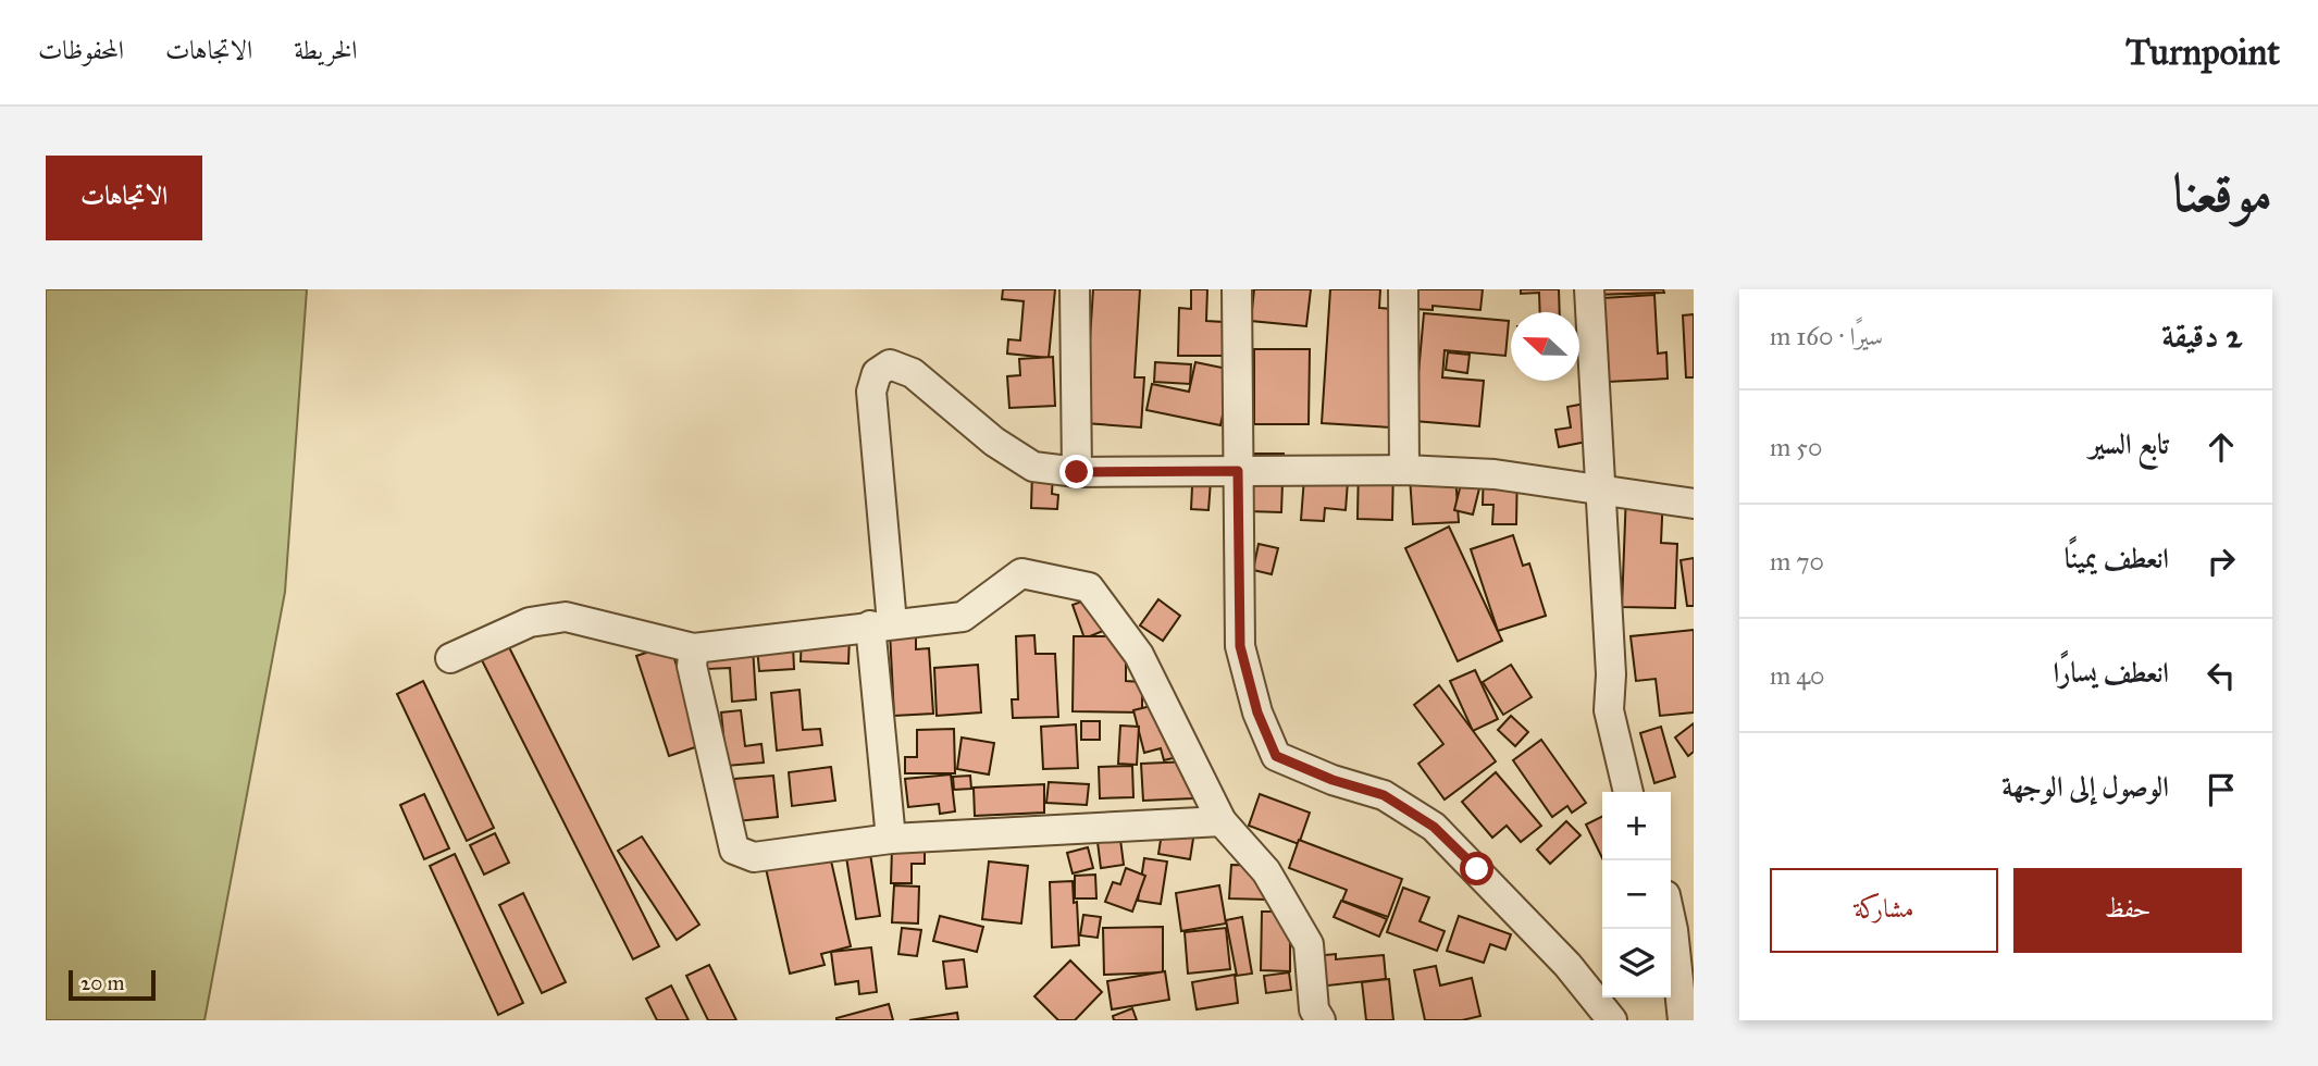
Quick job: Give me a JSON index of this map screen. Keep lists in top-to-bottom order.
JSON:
{
  "scale_bar": "20 m",
  "north": "left",
  "page": {
    "header": "Turnpoint",
    "nav": ["الخريطة", "الاتجاهات", "المحفوظات"],
    "title": "موقعنا",
    "buttons": [
      "الاتجاهات",
      ["حفظ", "مشاركة"]
    ],
    "heading": ["2 دقيقة", "سيرًا · 160 m"],
    "list": [
      ["تابع السير", "50 m"],
      ["انعطف يمينًا", "70 m"],
      ["انعطف يسارًا", "40 m"],
      "الوصول إلى الوجهة"
    ],
    "map_buttons": ["+", "−"],
    "scale": "20 m"
  }
}
